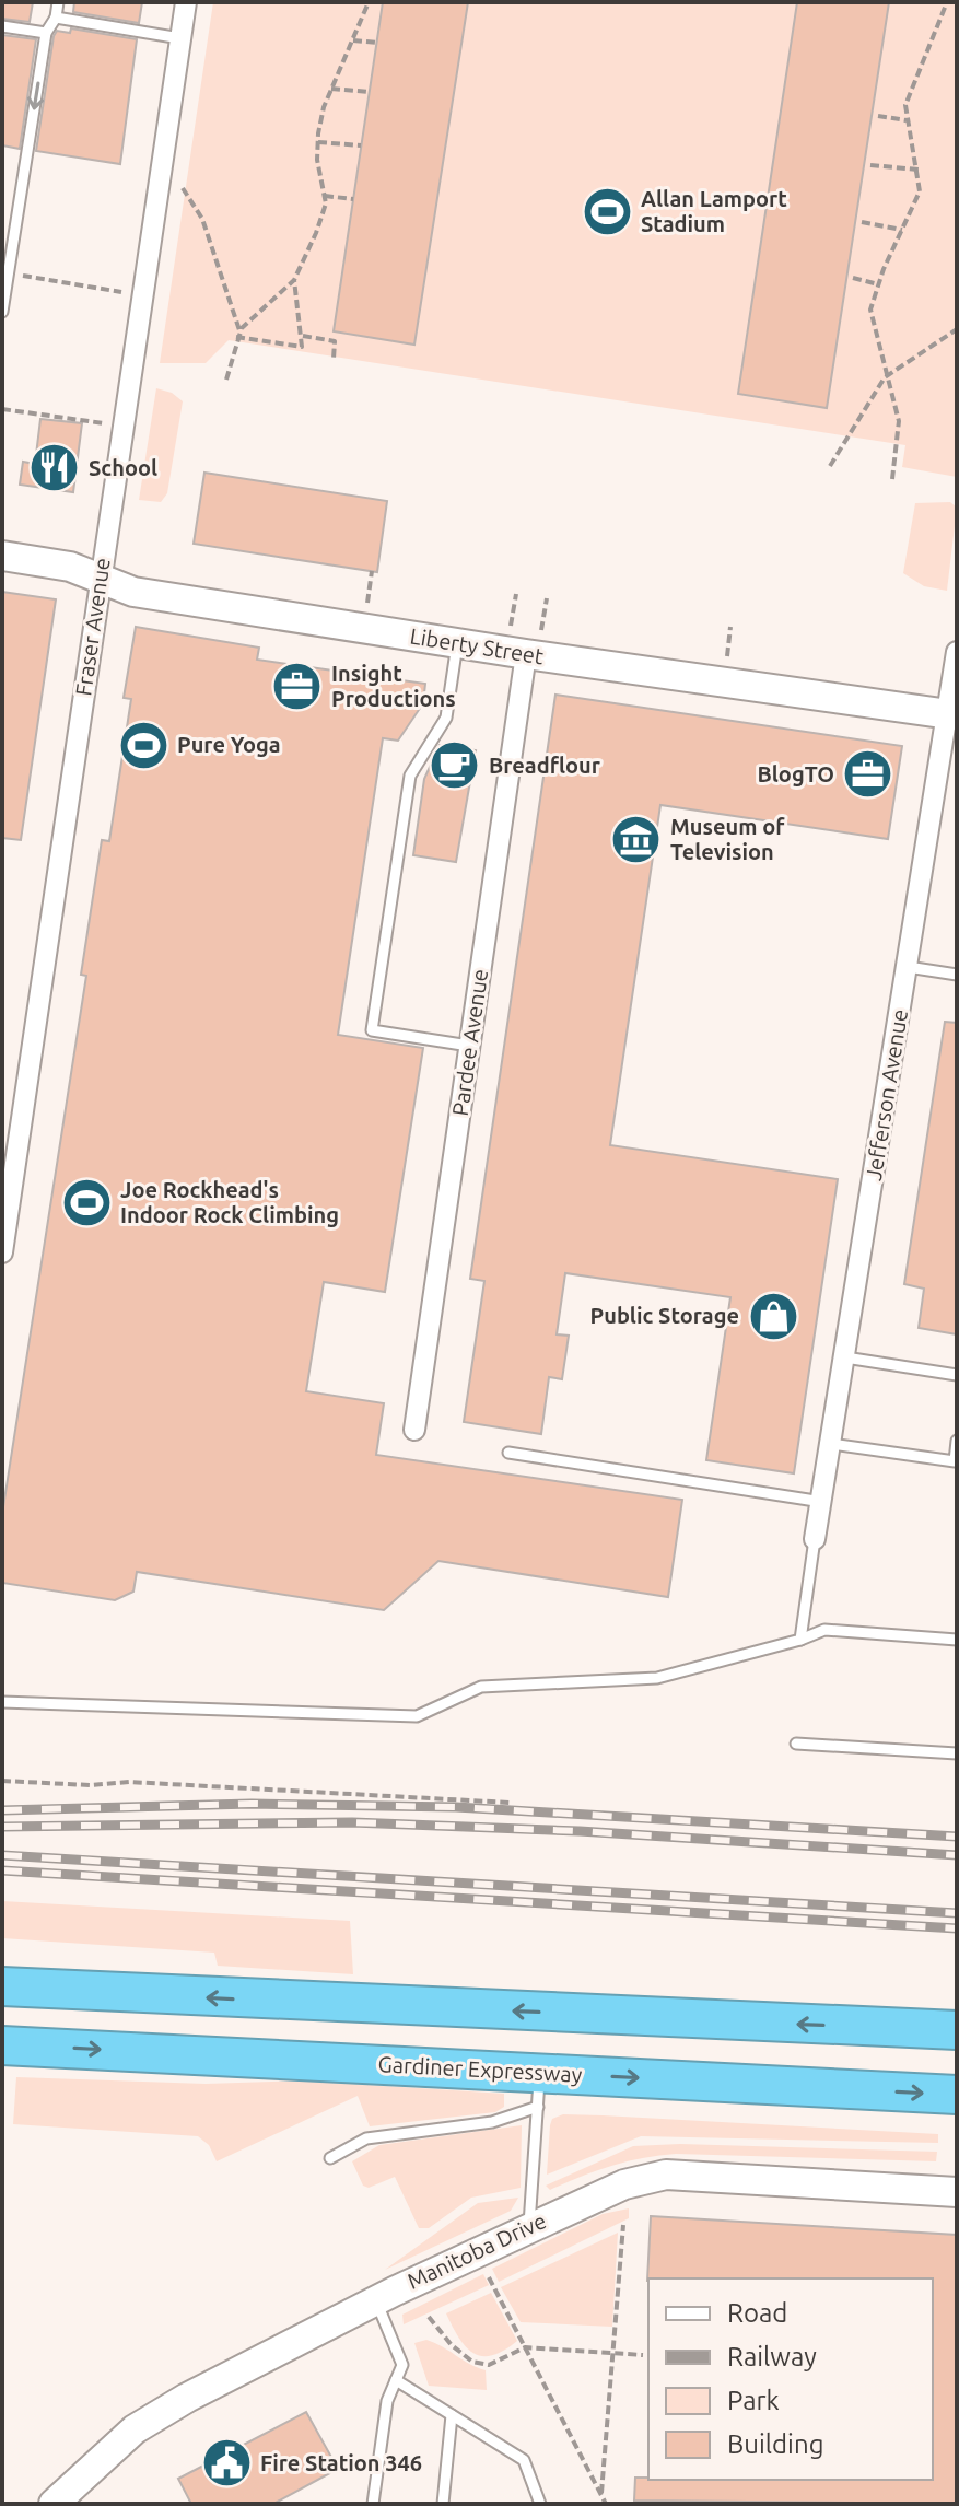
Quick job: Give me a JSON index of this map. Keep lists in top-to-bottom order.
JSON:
{
  "streets": {
    "highway": ["Gardiner Expressway"],
    "street": [
      "Fraser Avenue",
      "Liberty Street",
      "Pardee Avenue",
      "Jefferson Avenue",
      "Manitoba Drive"
    ]
  },
  "crossings": [
    ["Fraser Avenue", "Liberty Street"],
    ["Liberty Street", "Pardee Avenue"],
    ["Liberty Street", "Jefferson Avenue"]
  ],
  "places": {
    "sports": ["Allan Lamport Stadium", "Pure Yoga", "Joe Rockhead's Indoor Rock Climbing"],
    "restaurant": ["School"],
    "office": ["Insight Productions", "BlogTO"],
    "cafe": ["Breadflour"],
    "museum": ["Museum of Television"],
    "shop": ["Public Storage"],
    "public building": ["Fire Station 346"]
  },
  "legend": [
    "Road",
    "Railway",
    "Park",
    "Building"
  ]
}
